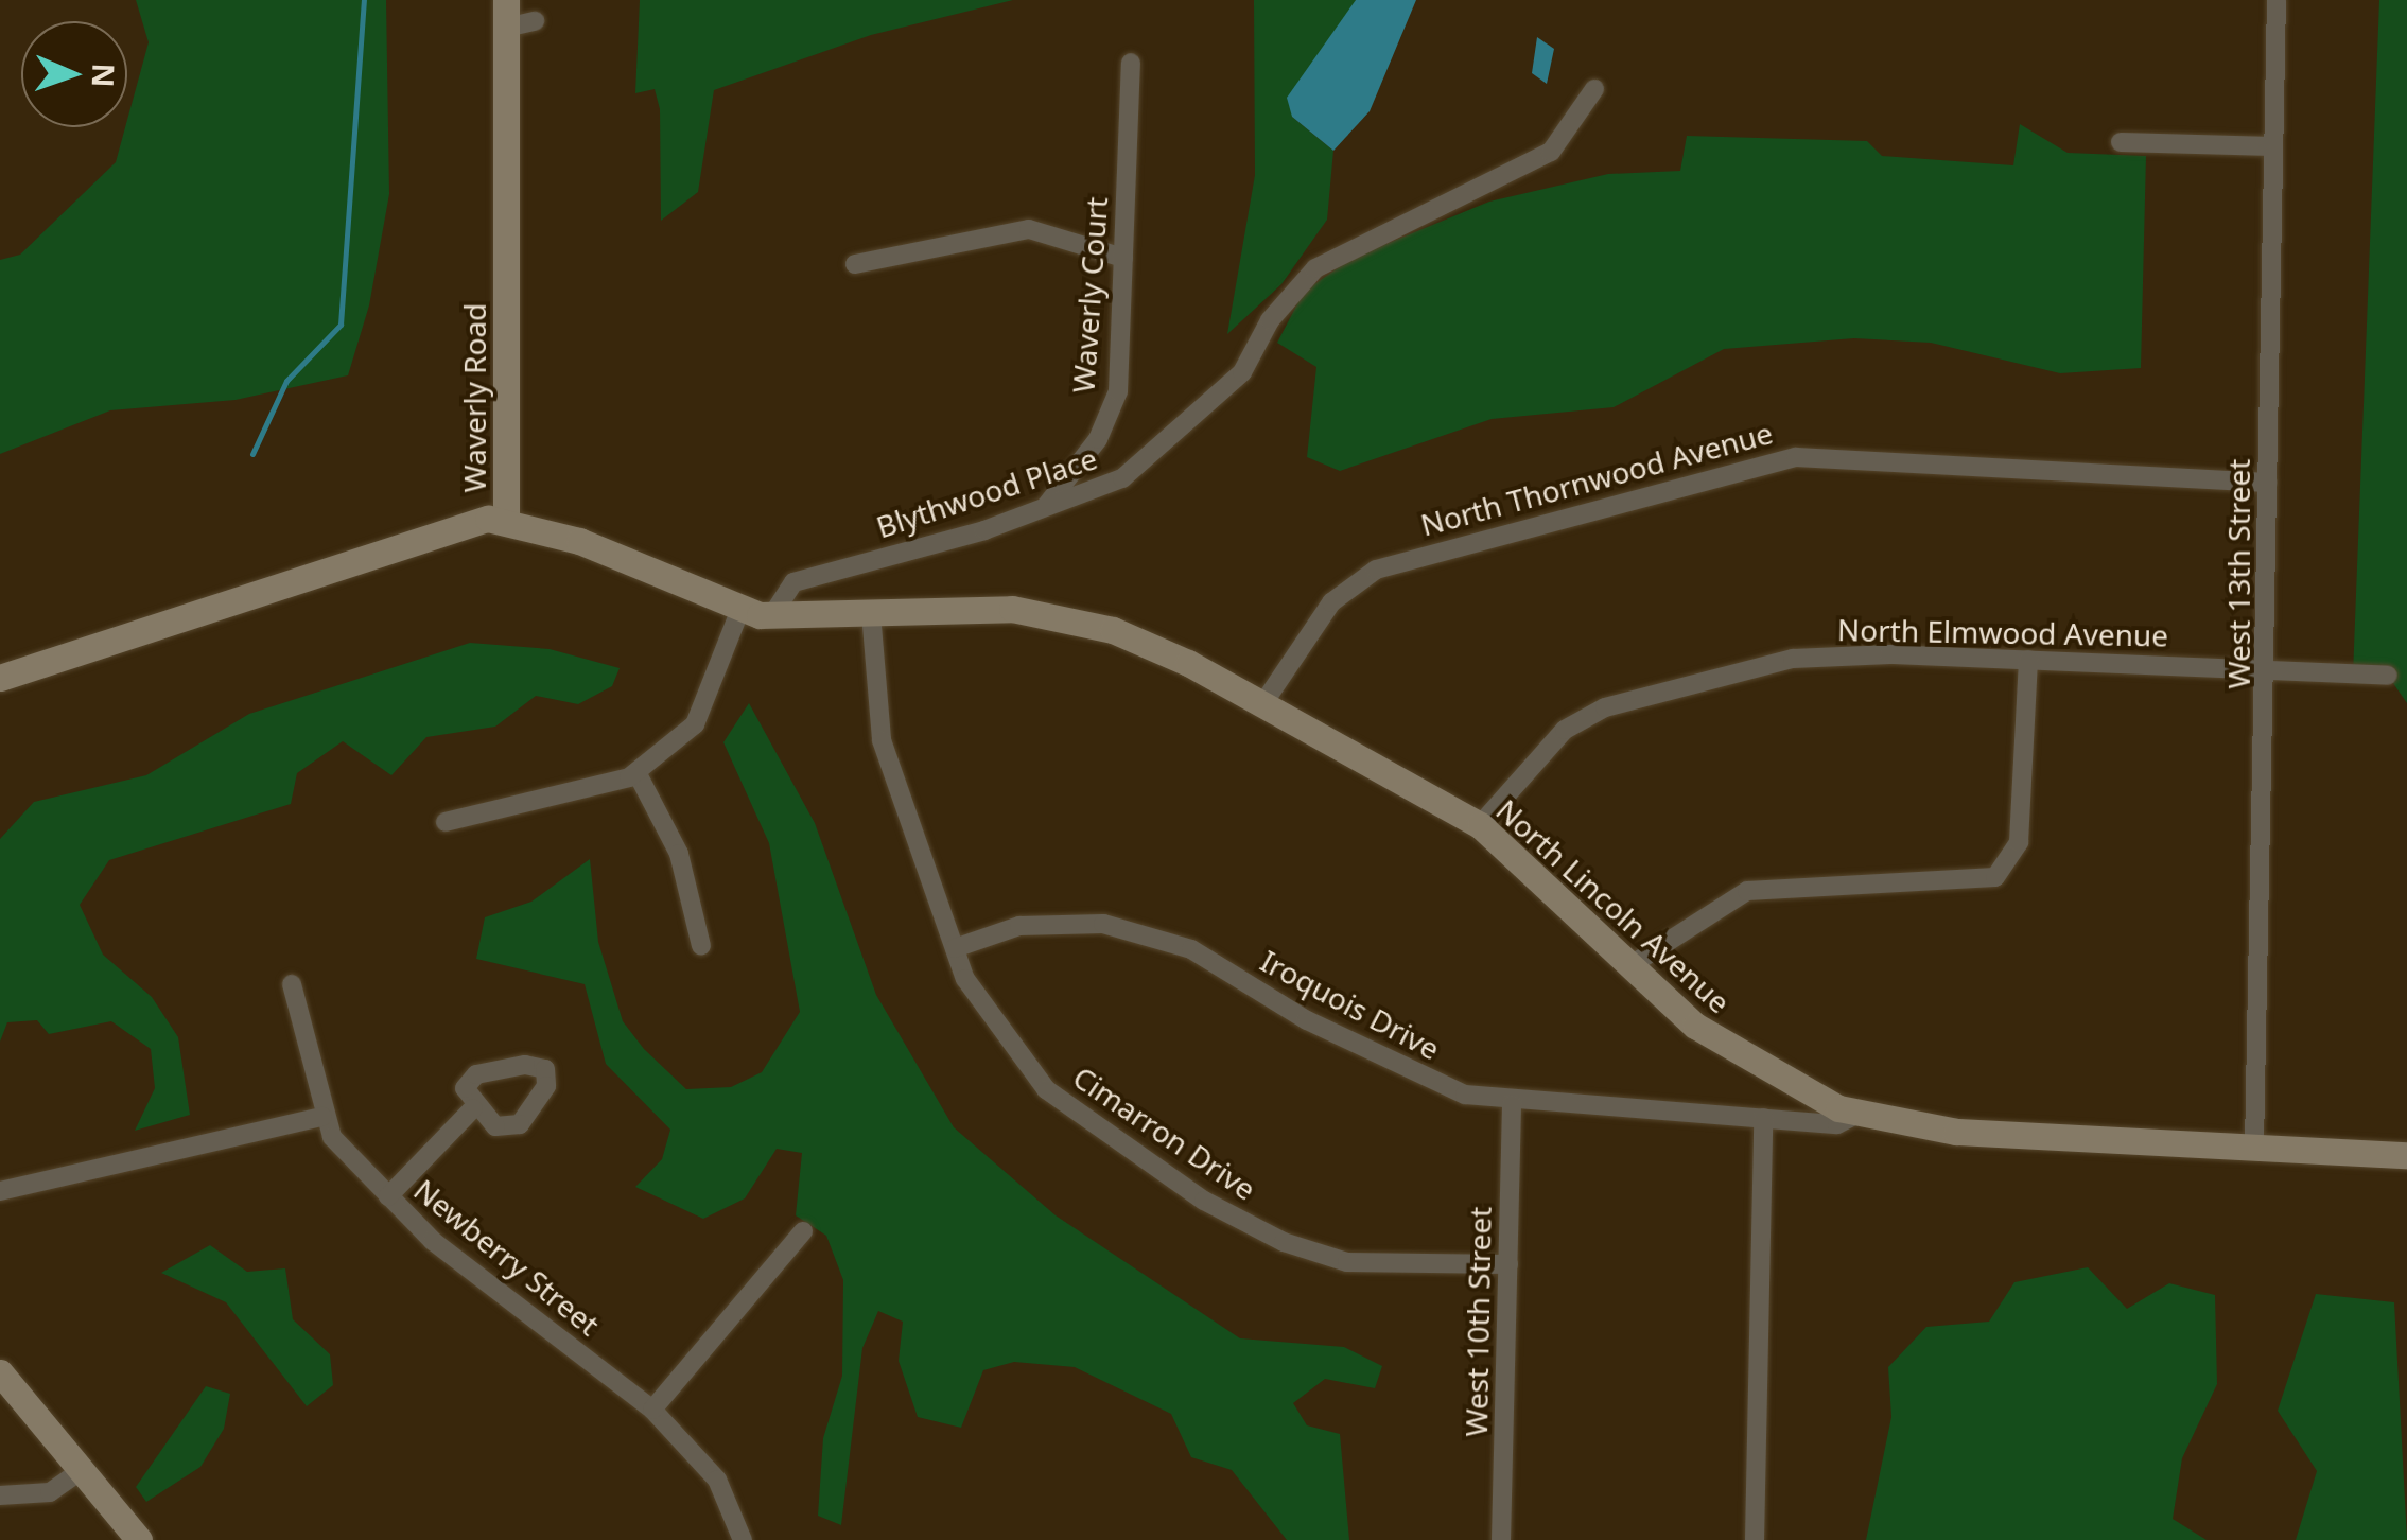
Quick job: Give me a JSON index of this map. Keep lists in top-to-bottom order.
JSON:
{
  "streets": {
    "street": [
      "Waverly Court",
      "Waverly Road",
      "North Thornwood Avenue",
      "Blythwood Place",
      "West 13th Street",
      "North Elmwood Avenue",
      "North Lincoln Avenue",
      "Iroquois Drive",
      "Cimarron Drive",
      "Newberry Street",
      "West 10th Street"
    ]
  },
  "crossings": [
    ["Waverly Court", "Blythwood Place"],
    ["Waverly Road", "North Lincoln Avenue"],
    ["North Thornwood Avenue", "West 13th Street"],
    ["North Thornwood Avenue", "North Lincoln Avenue"],
    ["Blythwood Place", "North Lincoln Avenue"],
    ["West 13th Street", "North Elmwood Avenue"],
    ["West 13th Street", "North Lincoln Avenue"],
    ["North Elmwood Avenue", "North Lincoln Avenue"],
    ["North Lincoln Avenue", "Iroquois Drive"],
    ["North Lincoln Avenue", "Cimarron Drive"],
    ["Iroquois Drive", "Cimarron Drive"],
    ["Iroquois Drive", "West 10th Street"],
    ["Cimarron Drive", "West 10th Street"]
  ],
  "north": "right"
}
